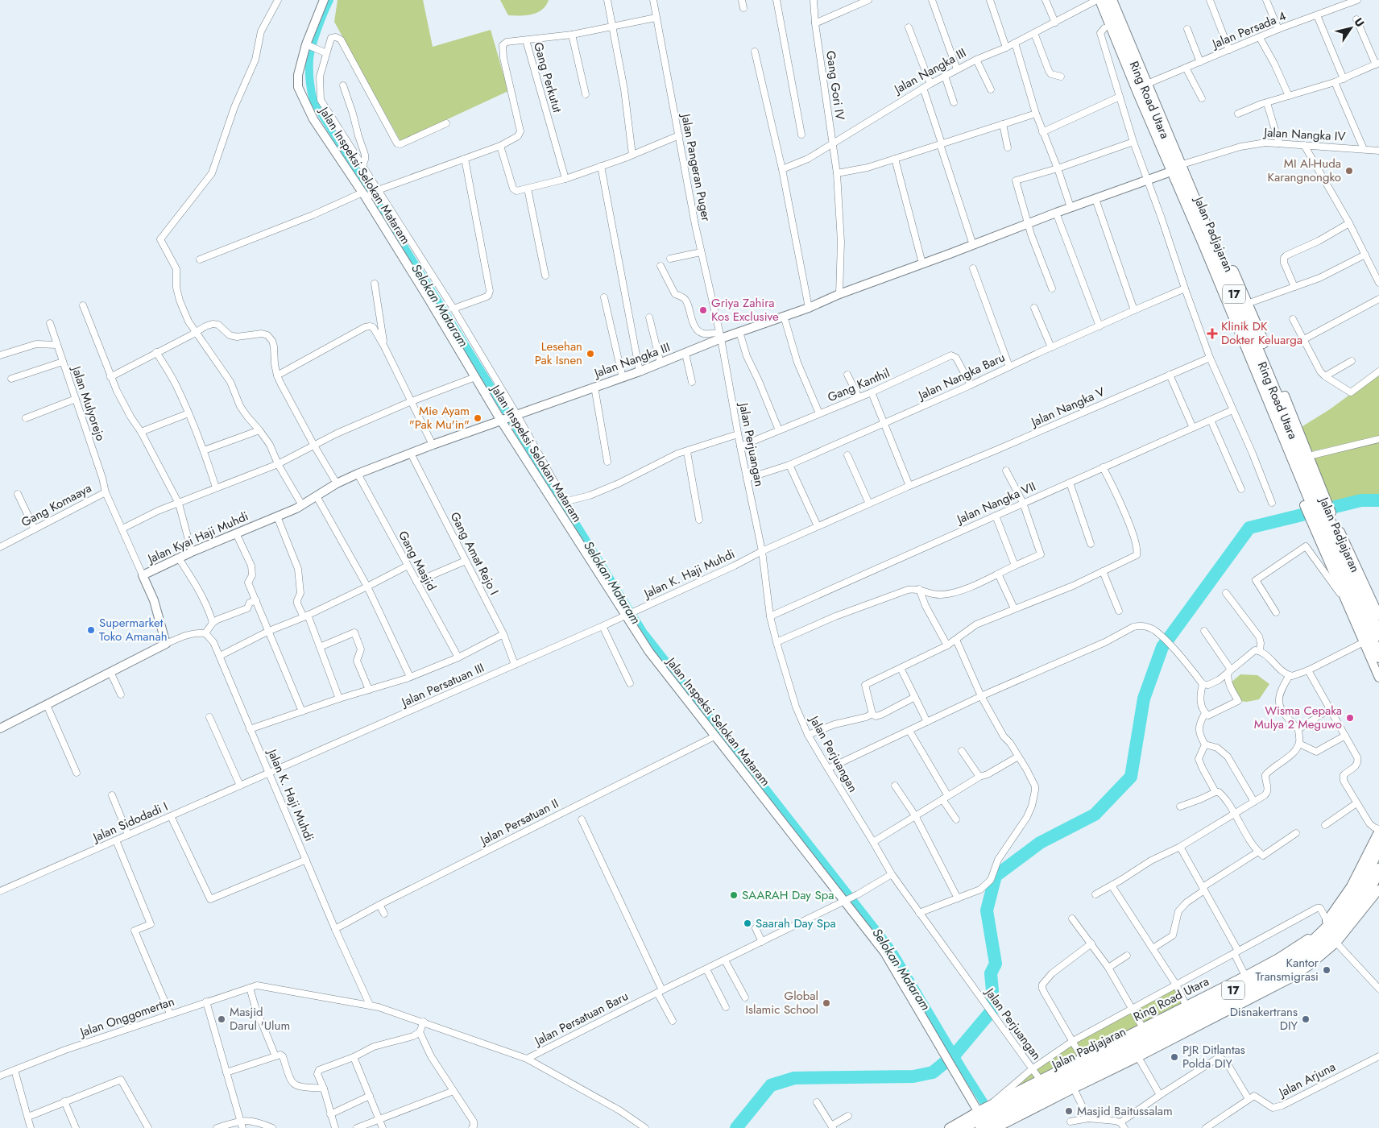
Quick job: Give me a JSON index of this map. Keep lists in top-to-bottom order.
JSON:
{
  "streets": {
    "highway": ["Ring Road Utara", "Jalan Padjajaran", "17"],
    "street": [
      "Jalan Persada 4",
      "Jalan Nangka III",
      "Gang Perkutut",
      "Gang Gori IV",
      "Jalan Nangka IV",
      "Jalan Pangeran Puger",
      "Jalan Inspeksi Selokan Mataram",
      "Jalan Nangka Baru",
      "Gang Kanthil",
      "Jalan Mulyorejo",
      "Jalan Nangka V",
      "Jalan Perjuangan",
      "Jalan Nangka VII",
      "Gang Komaaya",
      "Jalan Kyai Haji Muhdi",
      "Gang Amat Rejo I",
      "Gang Masjid",
      "Jalan K. Haji Muhdi",
      "Jalan Persatuan III",
      "Jalan Sidodadi I",
      "Jalan Persatuan II",
      "Jalan Onggomertan",
      "Jalan Persatuan Baru",
      "Jalan Arjuna"
    ]
  },
  "crossings": [
    ["Jalan Persada 4", "Ring Road Utara"],
    ["Jalan Persada 4", "Jalan Padjajaran"],
    ["Jalan Nangka III", "Gang Gori IV"],
    ["Jalan Nangka III", "Ring Road Utara"],
    ["Jalan Nangka III", "Jalan Pangeran Puger"],
    ["Jalan Nangka III", "Jalan Inspeksi Selokan Mataram"],
    ["Jalan Nangka III", "Jalan Padjajaran"],
    ["Jalan Nangka III", "Jalan Perjuangan"],
    ["Jalan Nangka III", "Jalan Kyai Haji Muhdi"],
    ["Gang Perkutut", "Jalan Pangeran Puger"],
    ["Ring Road Utara", "Jalan Nangka IV"],
    ["Ring Road Utara", "Jalan Inspeksi Selokan Mataram"],
    ["Ring Road Utara", "Jalan Padjajaran"],
    ["Ring Road Utara", "Jalan Perjuangan"],
    ["Jalan Pangeran Puger", "Jalan Perjuangan"],
    ["Jalan Inspeksi Selokan Mataram", "Jalan Padjajaran"],
    ["Jalan Inspeksi Selokan Mataram", "Jalan K. Haji Muhdi"],
    ["Jalan Inspeksi Selokan Mataram", "Jalan Persatuan III"],
    ["Jalan Inspeksi Selokan Mataram", "Jalan Persatuan II"],
    ["Jalan Inspeksi Selokan Mataram", "Jalan Persatuan Baru"],
    ["Jalan Nangka Baru", "Gang Kanthil"],
    ["Jalan Nangka Baru", "Jalan Perjuangan"],
    ["Gang Kanthil", "Jalan Perjuangan"],
    ["Jalan Mulyorejo", "Gang Komaaya"],
    ["Jalan Nangka V", "Jalan Perjuangan"],
    ["Jalan Nangka V", "Jalan K. Haji Muhdi"],
    ["Jalan Perjuangan", "Jalan Nangka VII"],
    ["Jalan Perjuangan", "Jalan K. Haji Muhdi"],
    ["Jalan Perjuangan", "Jalan Persatuan Baru"],
    ["Gang Komaaya", "Jalan Kyai Haji Muhdi"],
    ["Jalan Kyai Haji Muhdi", "Gang Amat Rejo I"],
    ["Jalan Kyai Haji Muhdi", "Gang Masjid"],
    ["Gang Amat Rejo I", "Jalan Persatuan III"],
    ["Jalan K. Haji Muhdi", "Jalan Persatuan III"],
    ["Jalan K. Haji Muhdi", "Jalan Sidodadi I"],
    ["Jalan K. Haji Muhdi", "Jalan Persatuan II"],
    ["Jalan K. Haji Muhdi", "Jalan Persatuan Baru"],
    ["Jalan Persatuan III", "Jalan Sidodadi I"],
    ["Jalan Onggomertan", "Jalan Persatuan Baru"]
  ],
  "water": ["Selokan Mataram"],
  "places": {
    "other": [
      "MI Al-Huda Karangnongko",
      "Griya Zahira Kos Exclusive",
      "Lesehan Pak Isnen",
      "Mie Ayam \"Pak Mu'in\"",
      "Supermarket Toko Amanah",
      "Wisma Cepaka Mulya 2 Meguwo",
      "SAARAH Day Spa",
      "Saarah Day Spa",
      "Kantor Transmigrasi",
      "Global Islamic School",
      "Masjid Darul 'Ulum",
      "Disnakertrans DIY",
      "PJR Ditlantas Polda DIY",
      "Masjid Baitussalam"
    ],
    "health": ["Klinik DK Dokter Keluarga"]
  },
  "north": "top right"
}
